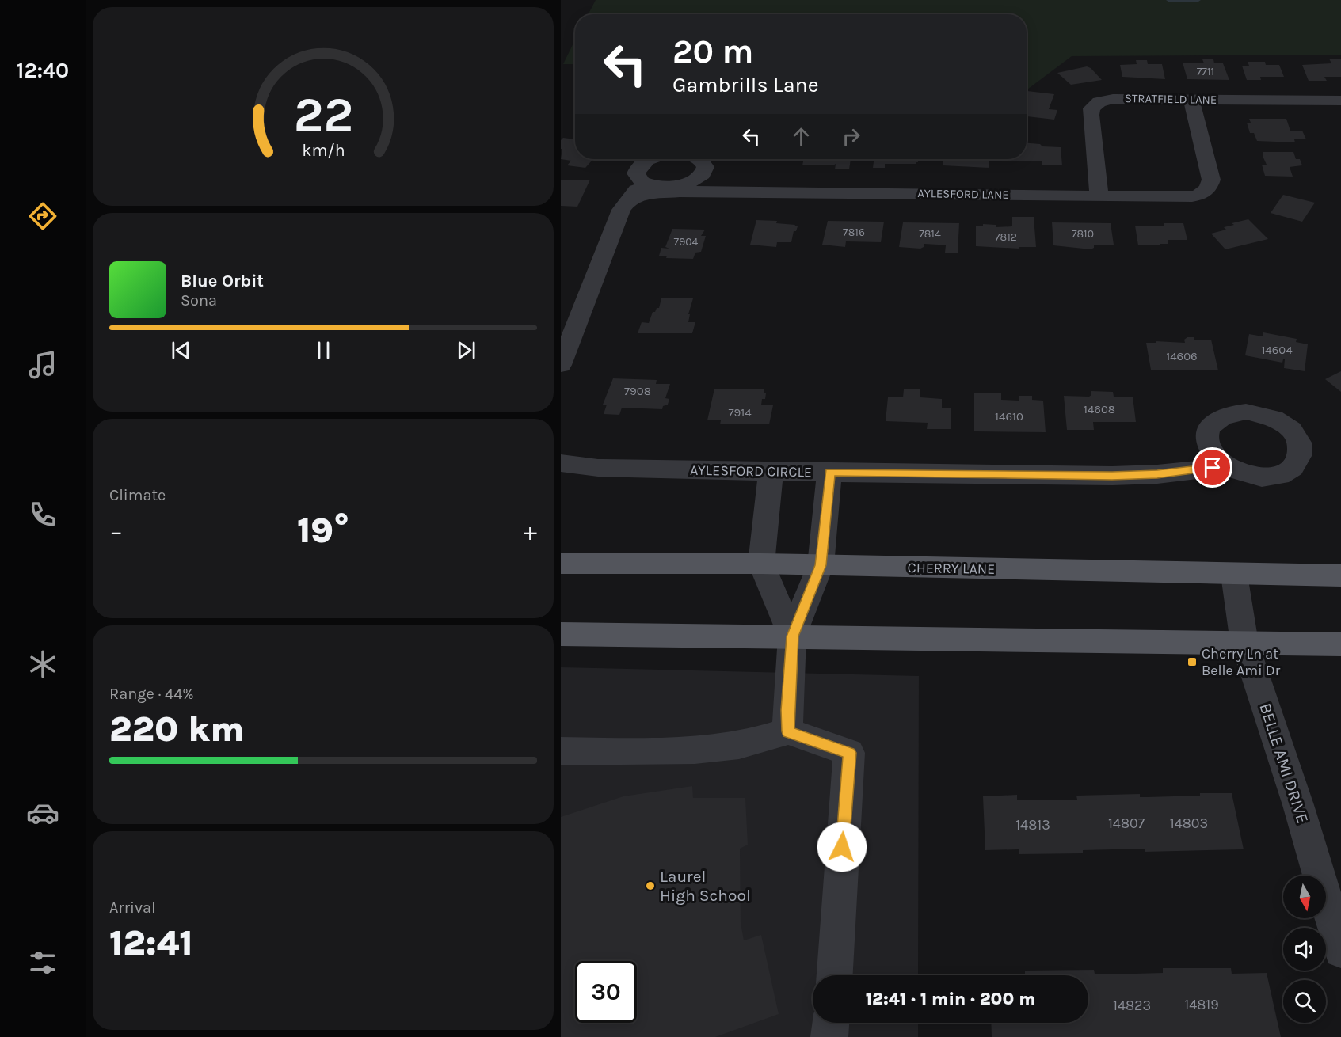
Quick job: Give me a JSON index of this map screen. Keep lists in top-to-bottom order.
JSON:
{
  "streets": {
    "main road": ["CHERRY LANE"],
    "street": [
      "STRATFIELD LANE",
      "AYLESFORD LANE",
      "AYLESFORD CIRCLE",
      "BELLE AMI DRIVE"
    ]
  },
  "crossings": [
    ["STRATFIELD LANE", "AYLESFORD LANE"],
    ["CHERRY LANE", "BELLE AMI DRIVE"]
  ],
  "places": {
    "transit": ["Cherry Ln at Belle Ami Dr"],
    "other": ["Laurel High School"]
  },
  "house_numbers": [
    "7711",
    "7816",
    "7814",
    "7810",
    "7812",
    "7904",
    "14604",
    "14606",
    "7908",
    "14608",
    "7914",
    "14610",
    "14807",
    "14803",
    "14813",
    "14819",
    "14823"
  ],
  "north": "bottom",
  "page": {
    "tabs": "12:40",
    "turn": ["20 m", "Gambrills Lane"],
    "song": ["Blue Orbit", "Sona"],
    "tile": [
      "Climate",
      ["Range · 44%", "220 km"],
      ["Arrival", "12:41"]
    ],
    "heat": ["−", "19°", "+"],
    "limit": "30",
    "trip": "12:41 · 1 min · 200 m",
    "gauge": ["22", "km/h"]
  }
}
